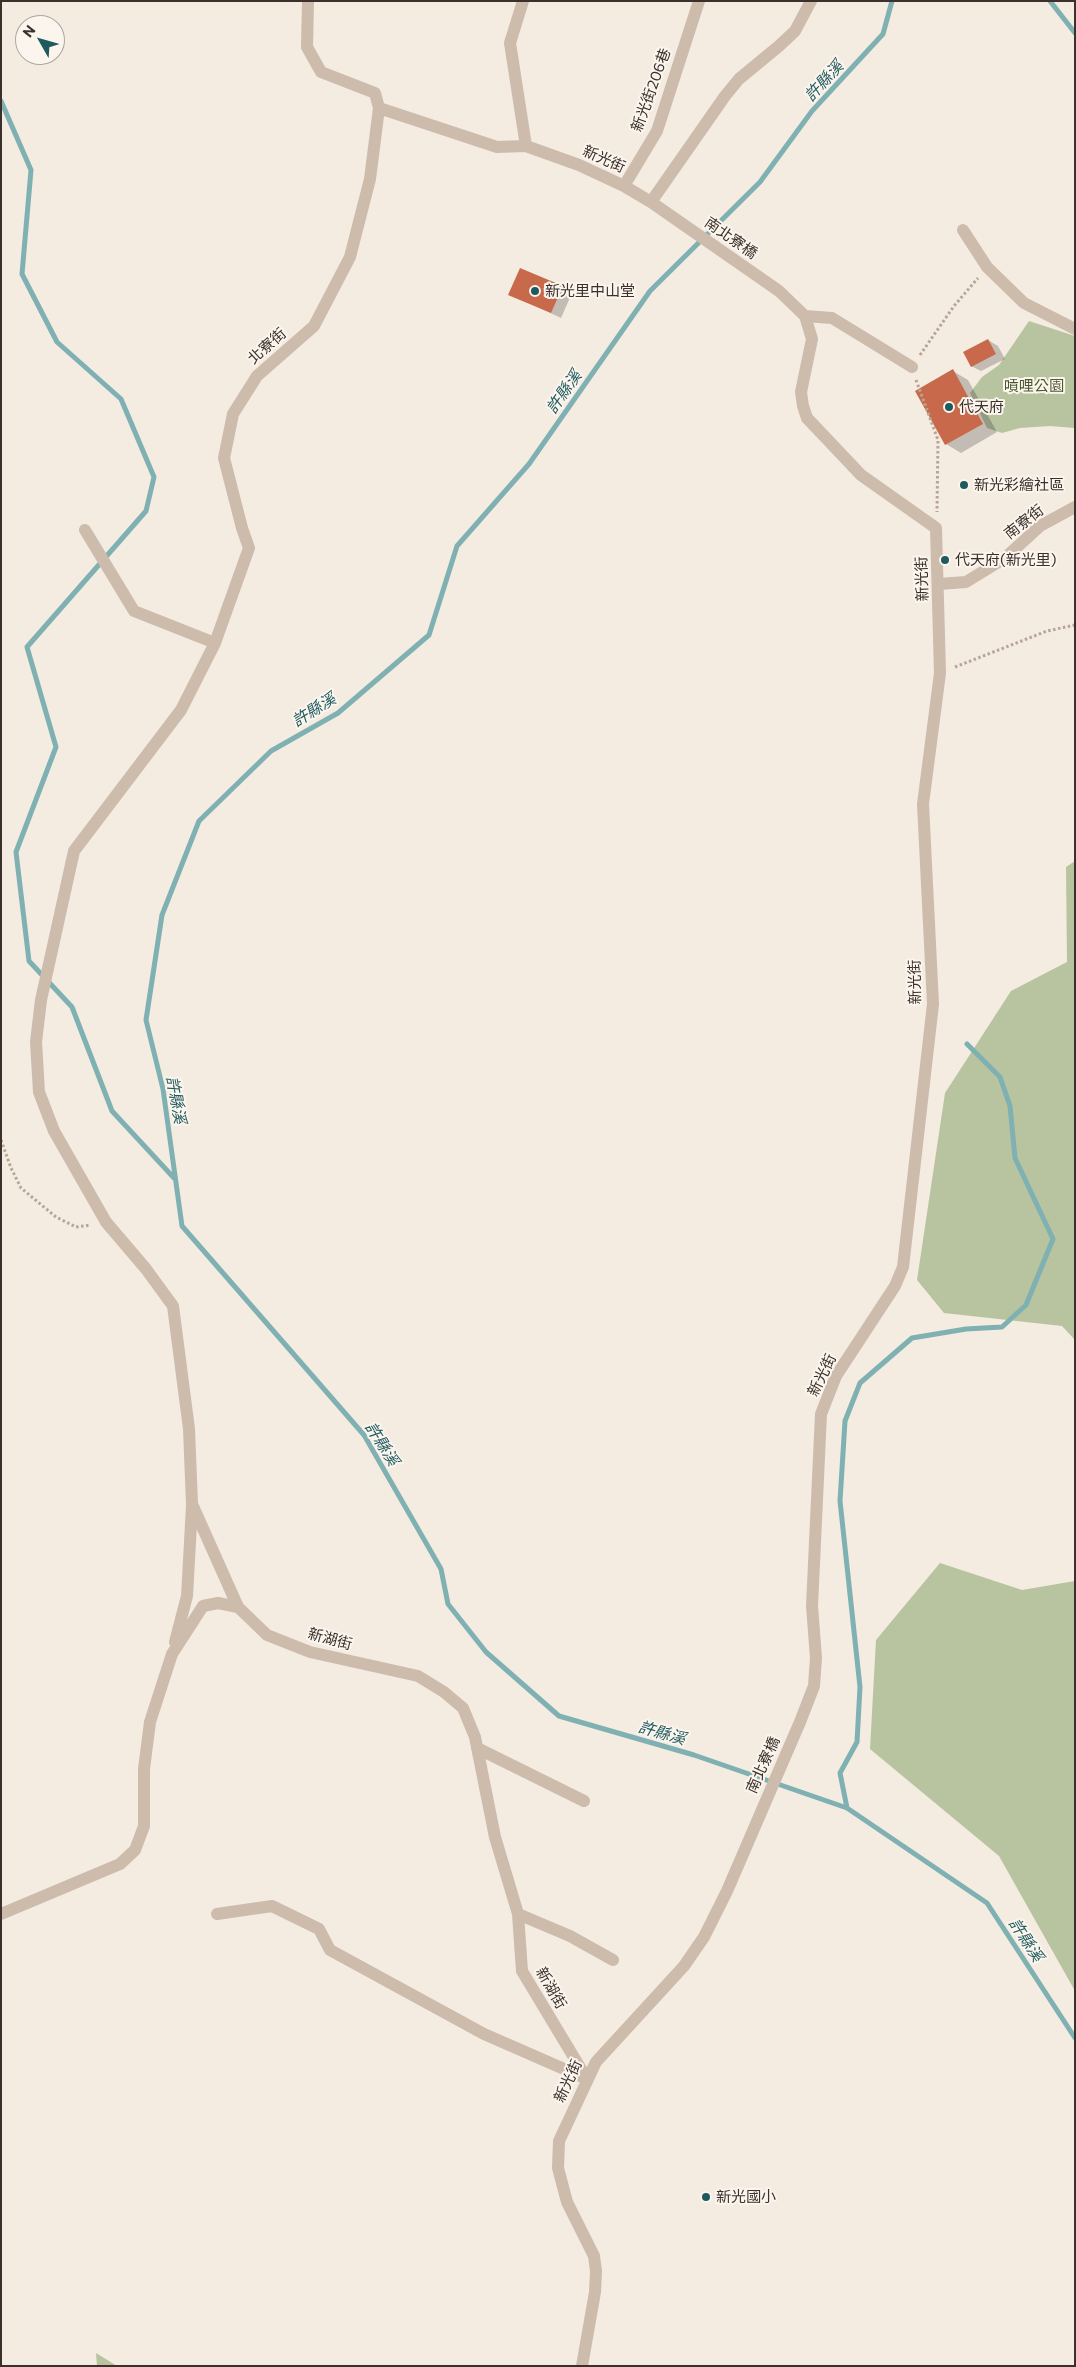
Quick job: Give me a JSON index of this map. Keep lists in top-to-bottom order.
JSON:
{
  "streets": {
    "street": [
      "新光街206巷",
      "新光街",
      "南北寮橋",
      "北寮街",
      "南寮街",
      "新湖街"
    ]
  },
  "crossings": [
    ["新光街206巷", "新光街"],
    ["新光街", "南北寮橋"],
    ["新光街", "北寮街"],
    ["新光街", "南寮街"],
    ["新光街", "新湖街"]
  ],
  "water": ["許縣溪"],
  "parks": ["嗊哩公園"],
  "places": [
    "新光里中山堂",
    "代天府",
    "新光彩繪社區",
    "代天府(新光里)",
    "新光國小"
  ],
  "north": "top left"
}
